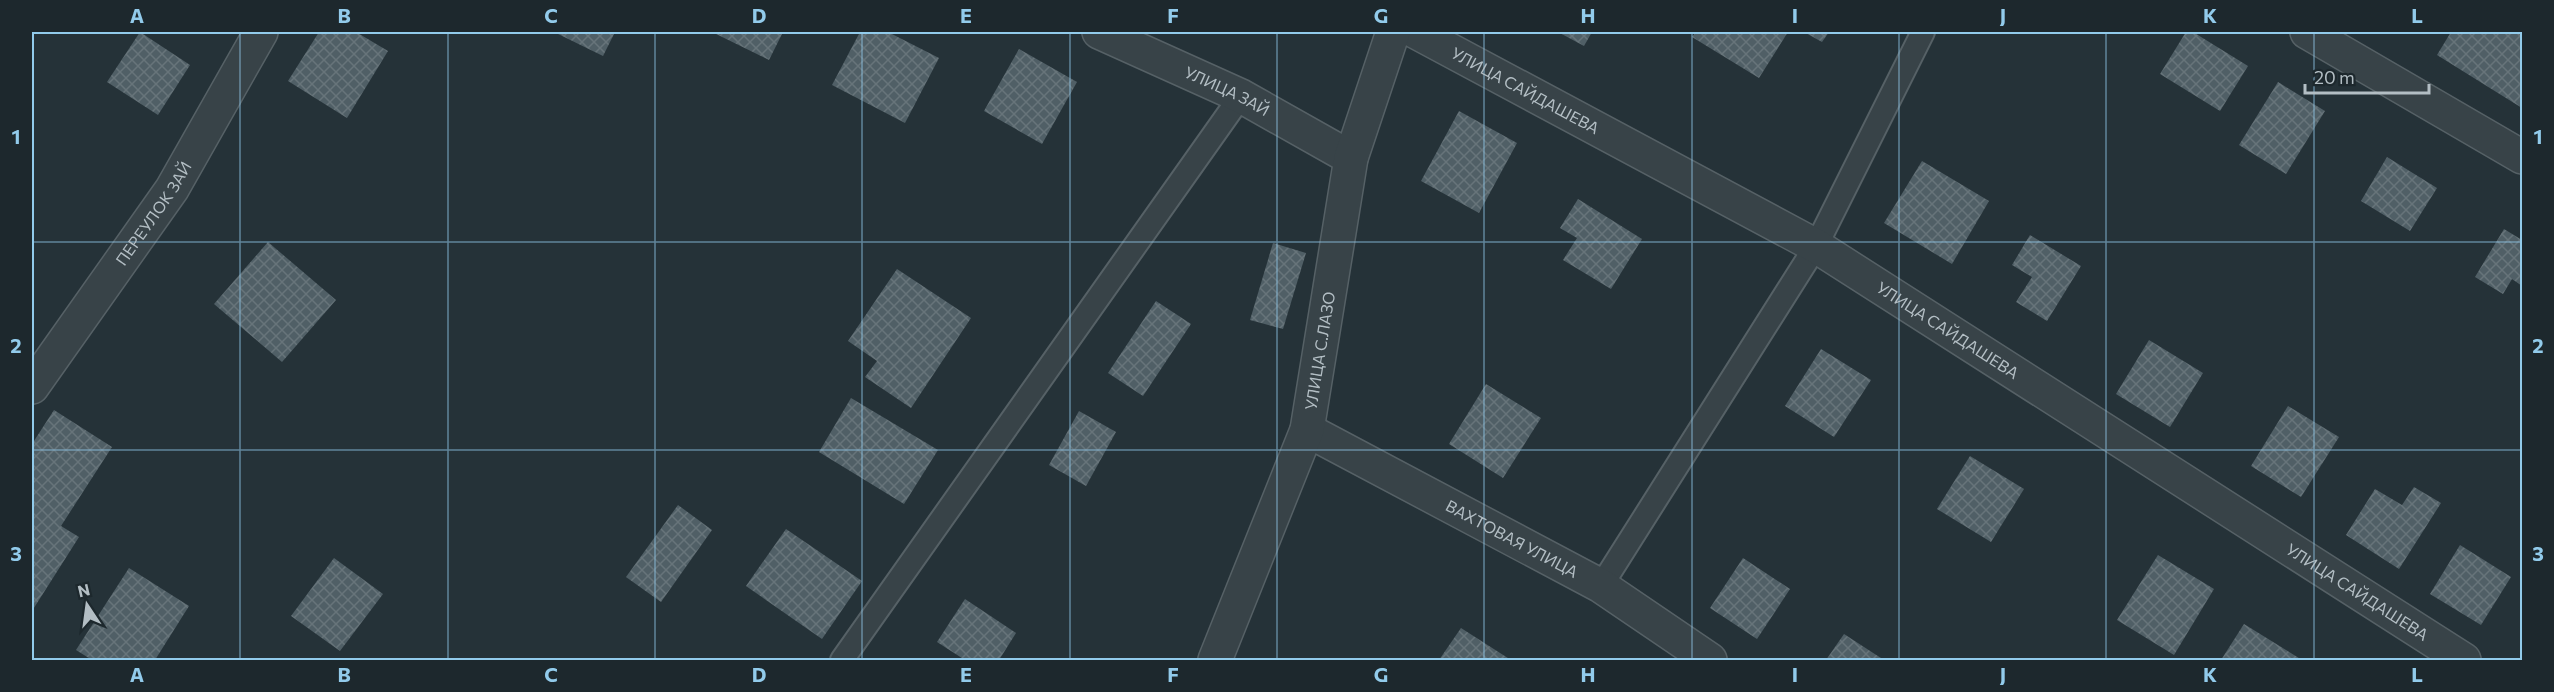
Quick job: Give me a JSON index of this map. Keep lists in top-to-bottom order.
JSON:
{
  "streets": {
    "street": [
      "УЛИЦА ЗАЙ",
      "УЛИЦА САЙДАШЕВА",
      "ПЕРЕУЛОК ЗАЙ",
      "УЛИЦА С.ЛАЗО",
      "ВАХТОВАЯ УЛИЦА"
    ]
  },
  "crossings": [
    ["УЛИЦА ЗАЙ", "УЛИЦА С.ЛАЗО"],
    ["УЛИЦА С.ЛАЗО", "ВАХТОВАЯ УЛИЦА"]
  ],
  "scale_bar": "20 m",
  "north": "top",
  "grid": {
    "columns": [
      "A",
      "B",
      "C",
      "D",
      "E",
      "F",
      "G",
      "H",
      "I",
      "J",
      "K",
      "L"
    ],
    "rows": ["1", "2", "3"]
  }
}
